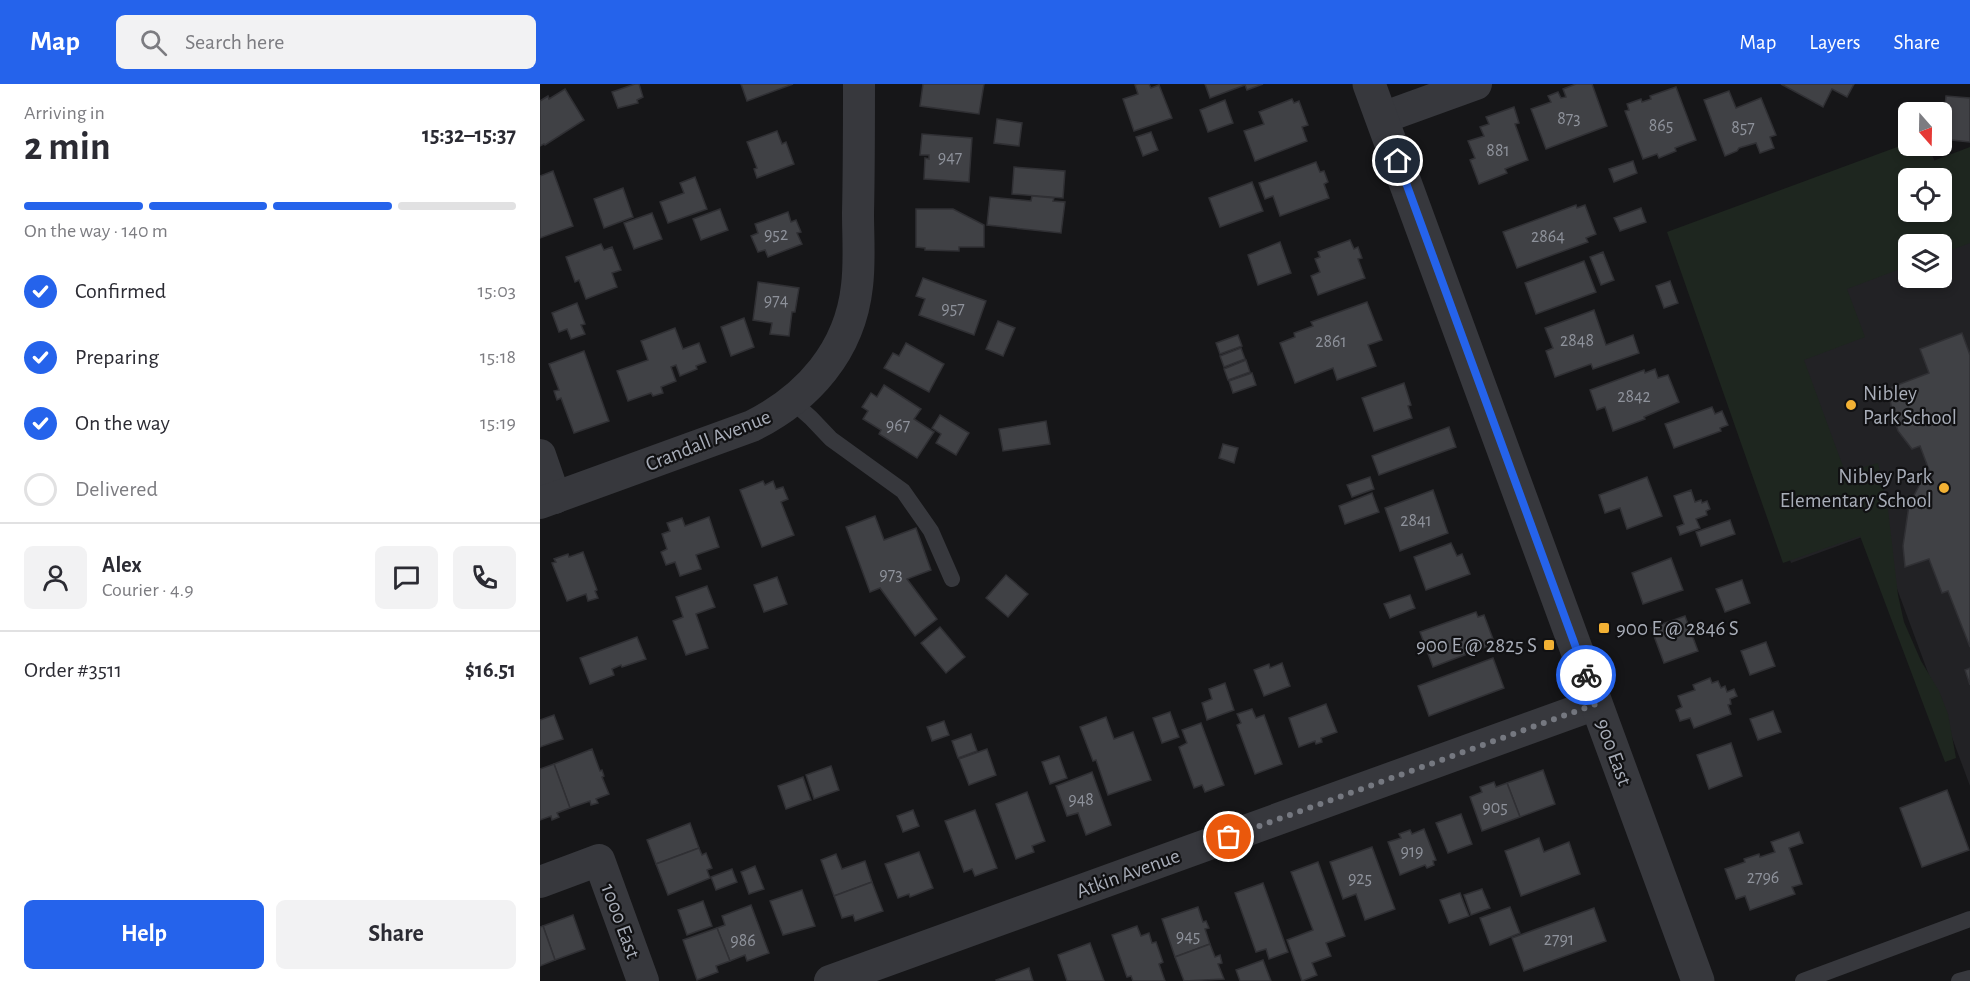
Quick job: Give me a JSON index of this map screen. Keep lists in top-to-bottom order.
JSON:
{
  "streets": {
    "street": [
      "Crandall Avenue",
      "900 East",
      "Atkin Avenue",
      "1000 East"
    ]
  },
  "crossings": [
    ["900 East", "Atkin Avenue"]
  ],
  "places": {
    "other": ["Nibley Park School", "Nibley Park Elementary School"],
    "transit": ["900 E @ 2846 S", "900 E @ 2825 S"]
  },
  "house_numbers": [
    "873",
    "865",
    "857",
    "881",
    "947",
    "952",
    "2864",
    "974",
    "957",
    "2848",
    "2861",
    "2842",
    "967",
    "2841",
    "973",
    "948",
    "905",
    "919",
    "2796",
    "925",
    "945",
    "2791",
    "986"
  ],
  "north": "bottom",
  "page": {
    "header": "Map",
    "search": "Search here",
    "nav": ["Map", "Layers", "Share"],
    "heading": ["2 min", "Arriving in", "15:32–15:37"],
    "panel": [
      "Alex",
      "Courier · 4.9",
      "Order #3511",
      "$16.51"
    ],
    "bar": "On the way · 140 m",
    "list": [
      ["Confirmed", "15:03"],
      ["Preparing", "15:18"],
      ["On the way", "15:19"],
      "Delivered"
    ],
    "buttons": ["Help", "Share"]
  }
}
